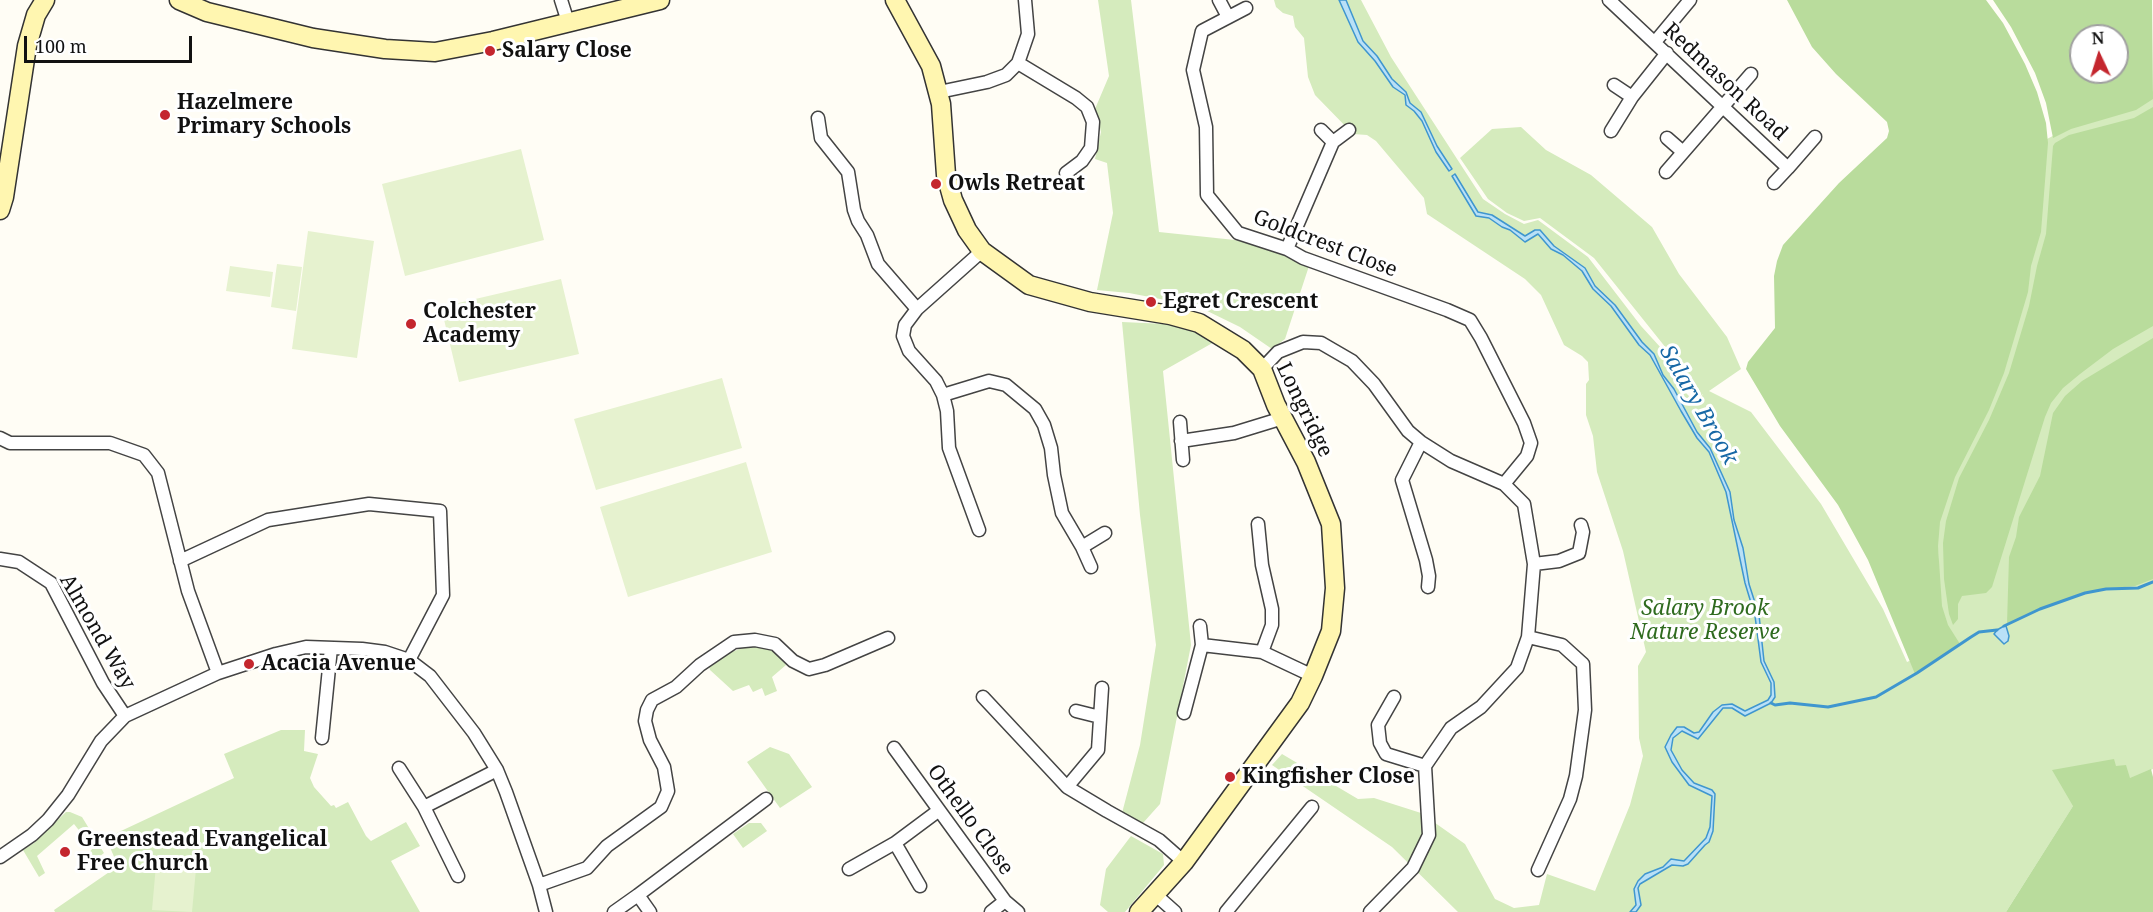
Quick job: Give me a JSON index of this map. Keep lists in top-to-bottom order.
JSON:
{
  "streets": {
    "street": [
      "Redmason Road",
      "Goldcrest Close",
      "Longridge",
      "Almond Way",
      "Othello Close"
    ]
  },
  "water": ["Salary Brook"],
  "parks": ["Salary Brook Nature Reserve"],
  "places": [
    "Salary Close",
    "Hazelmere Primary Schools",
    "Owls Retreat",
    "Egret Crescent",
    "Colchester Academy",
    "Acacia Avenue",
    "Kingfisher Close",
    "Greenstead Evangelical Free Church"
  ],
  "scale_bar": "100 m",
  "north": "top"
}
